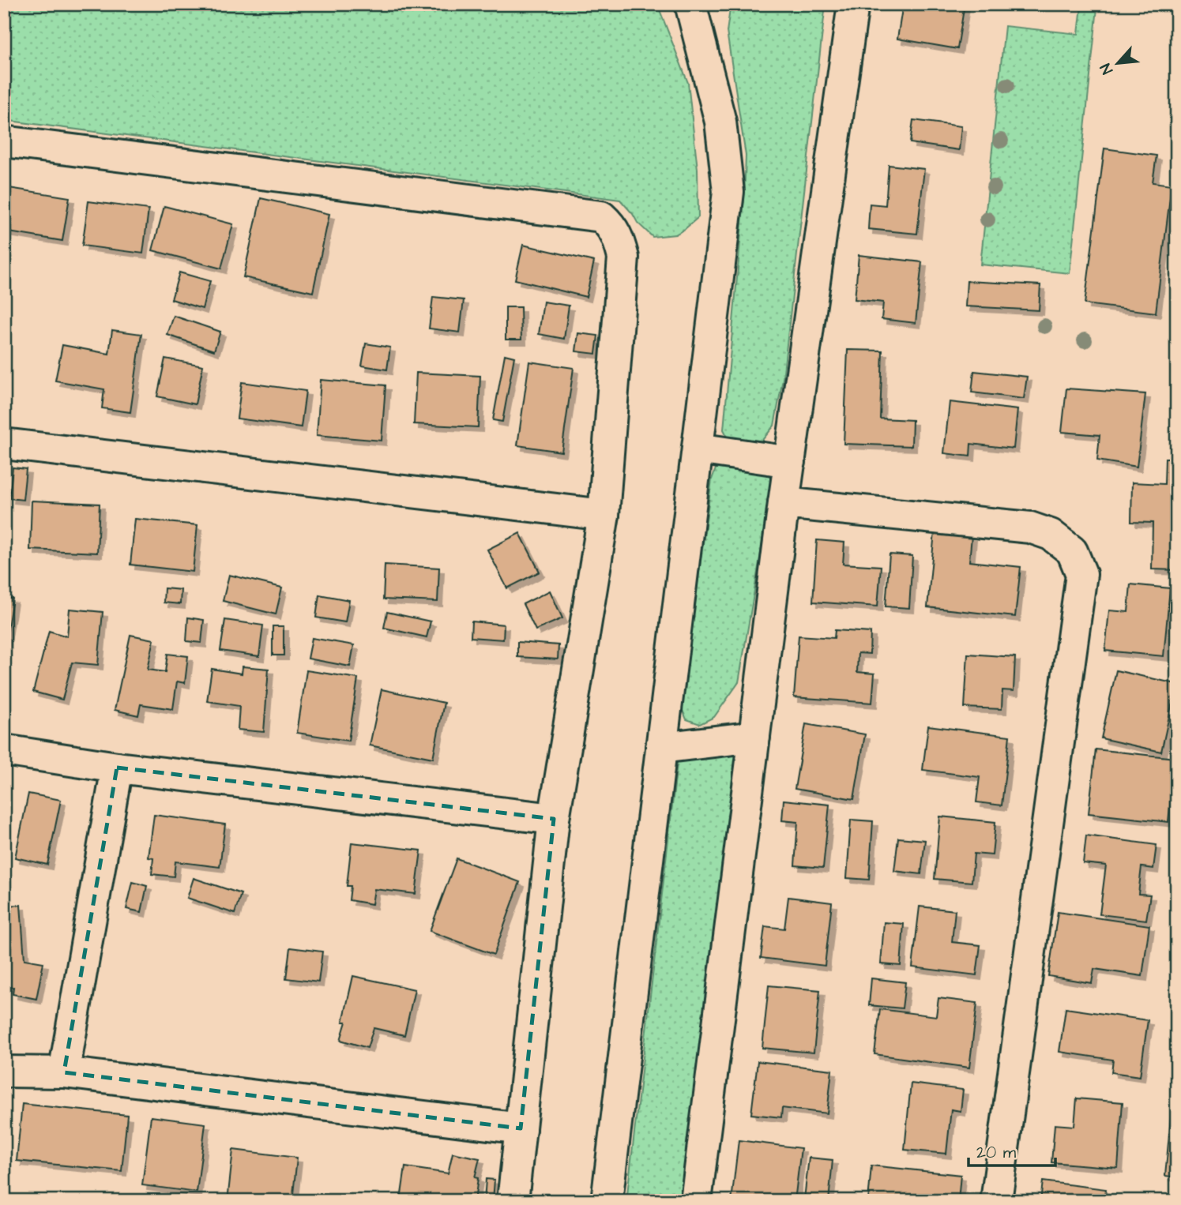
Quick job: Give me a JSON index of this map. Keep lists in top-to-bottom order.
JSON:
{
  "scale_bar": "20 m",
  "north": "bottom left"
}
